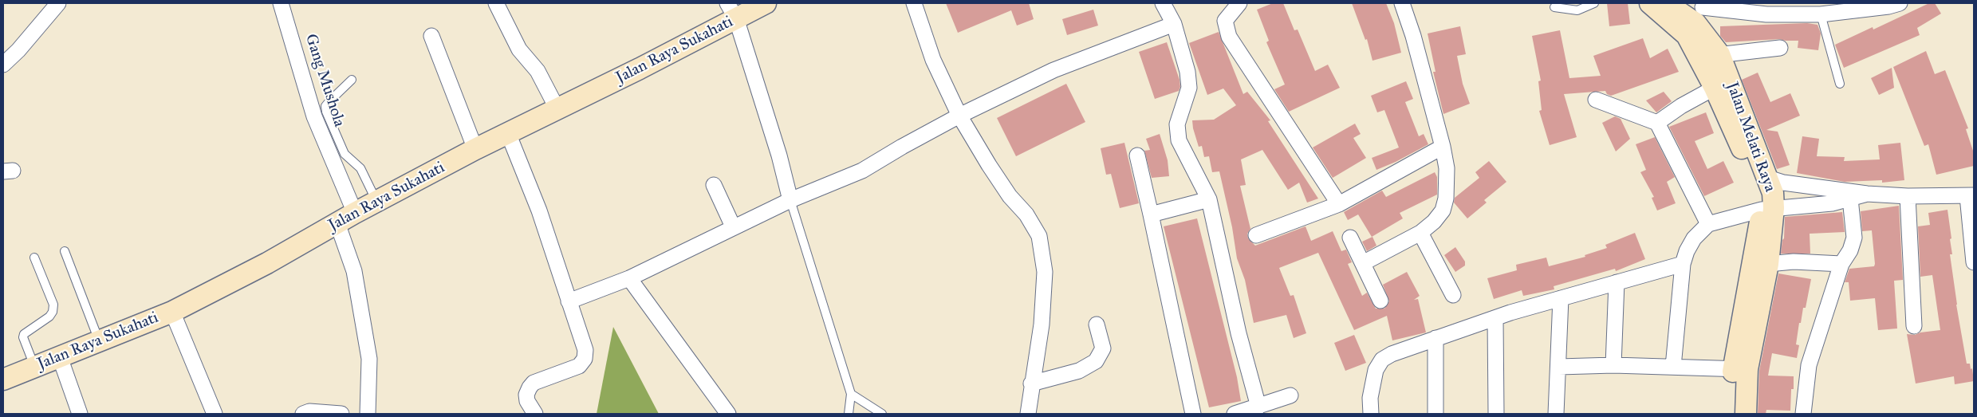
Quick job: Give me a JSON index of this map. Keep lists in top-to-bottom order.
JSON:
{
  "streets": {
    "street": ["Jalan Raya Sukahati", "Gang Mushola", "Jalan Melati Raya"]
  },
  "crossings": [
    ["Jalan Raya Sukahati", "Gang Mushola"]
  ]
}
